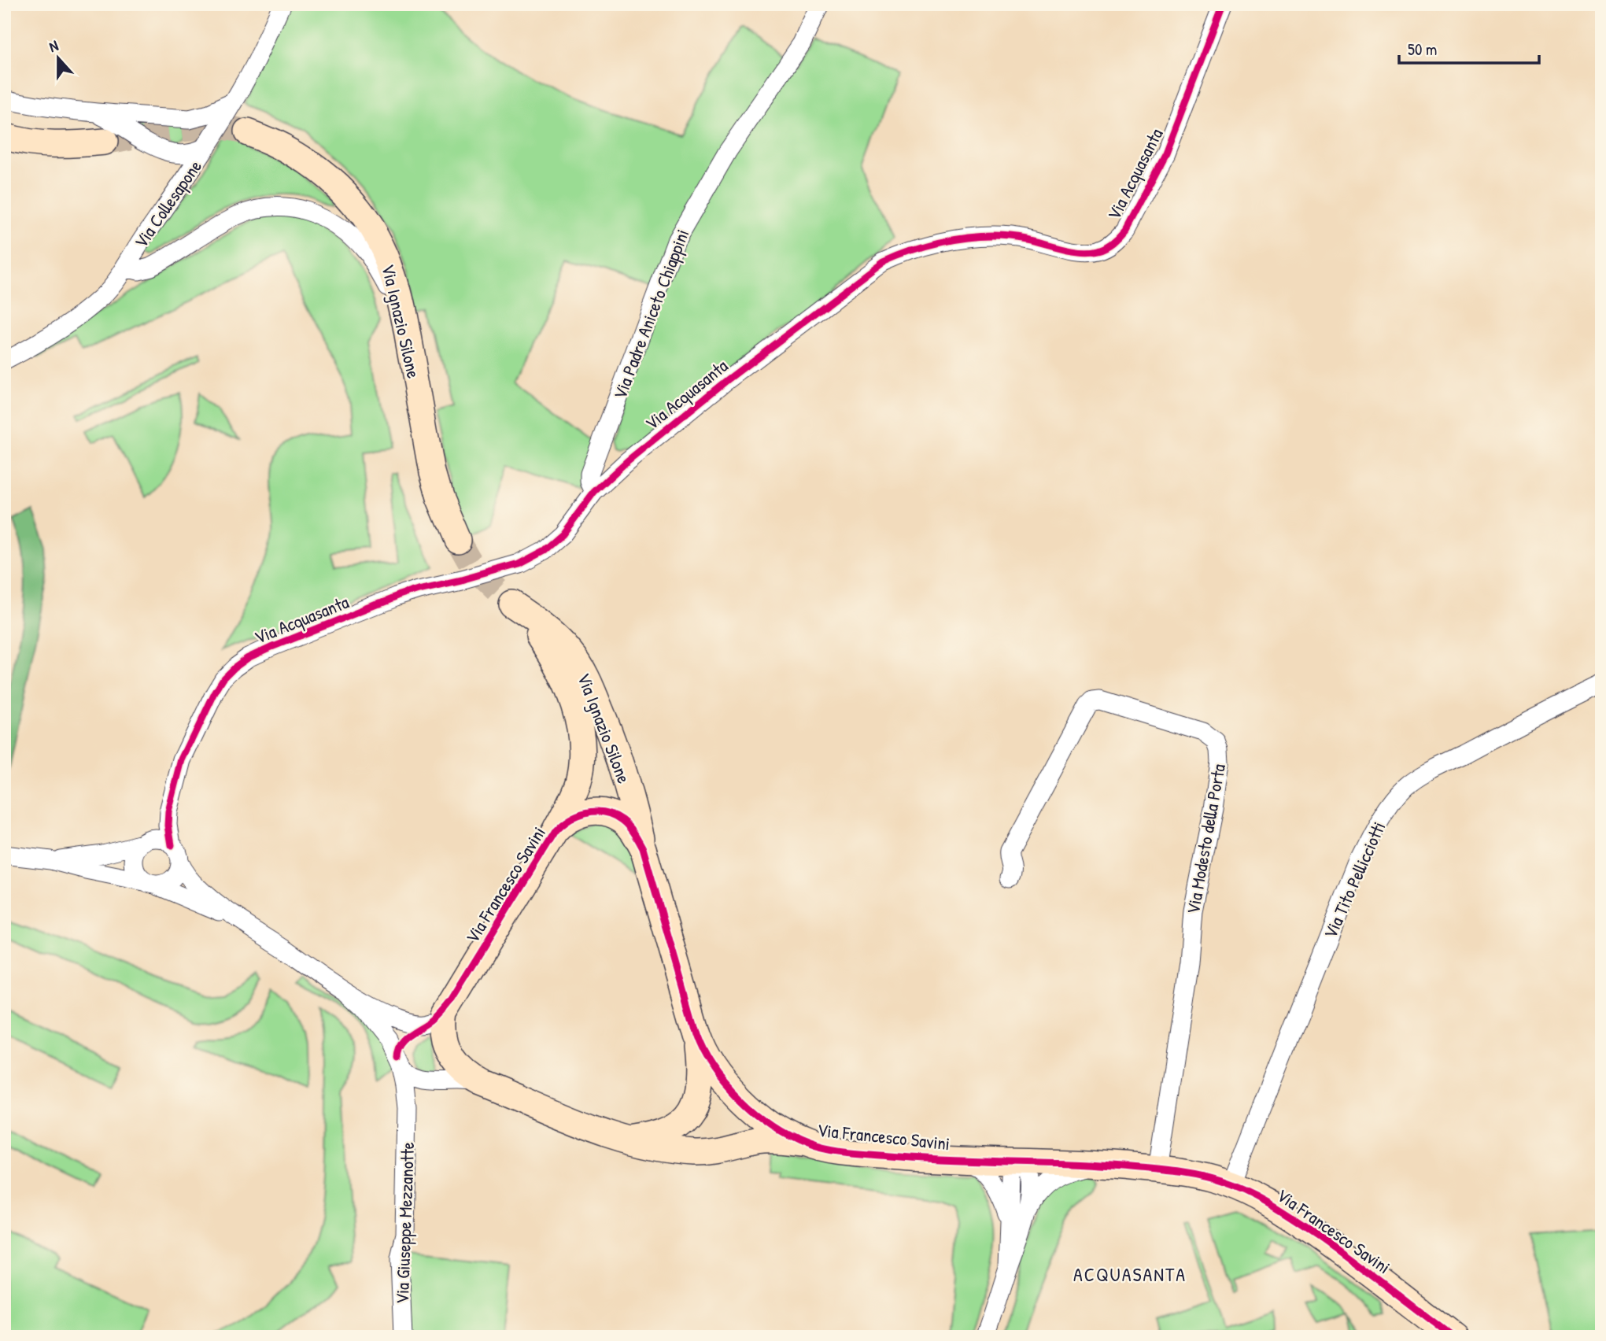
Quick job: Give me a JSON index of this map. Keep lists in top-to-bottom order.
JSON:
{
  "streets": {
    "street": [
      "Via Acquasanta",
      "Via Collesapone",
      "Via Padre Aniceto Chiappini",
      "Via Ignazio Silone",
      "Via Modesto della Porta",
      "Via Tito Pellicciotti",
      "Via Francesco Savini",
      "Via Giuseppe Mezzanotte"
    ]
  },
  "crossings": [
    ["Via Acquasanta", "Via Padre Aniceto Chiappini"],
    ["Via Acquasanta", "Via Giuseppe Mezzanotte"],
    ["Via Ignazio Silone", "Via Francesco Savini"],
    ["Via Modesto della Porta", "Via Francesco Savini"],
    ["Via Tito Pellicciotti", "Via Francesco Savini"],
    ["Via Francesco Savini", "Via Giuseppe Mezzanotte"]
  ],
  "districts": ["ACQUASANTA"],
  "scale_bar": "50 m",
  "north": "top"
}
